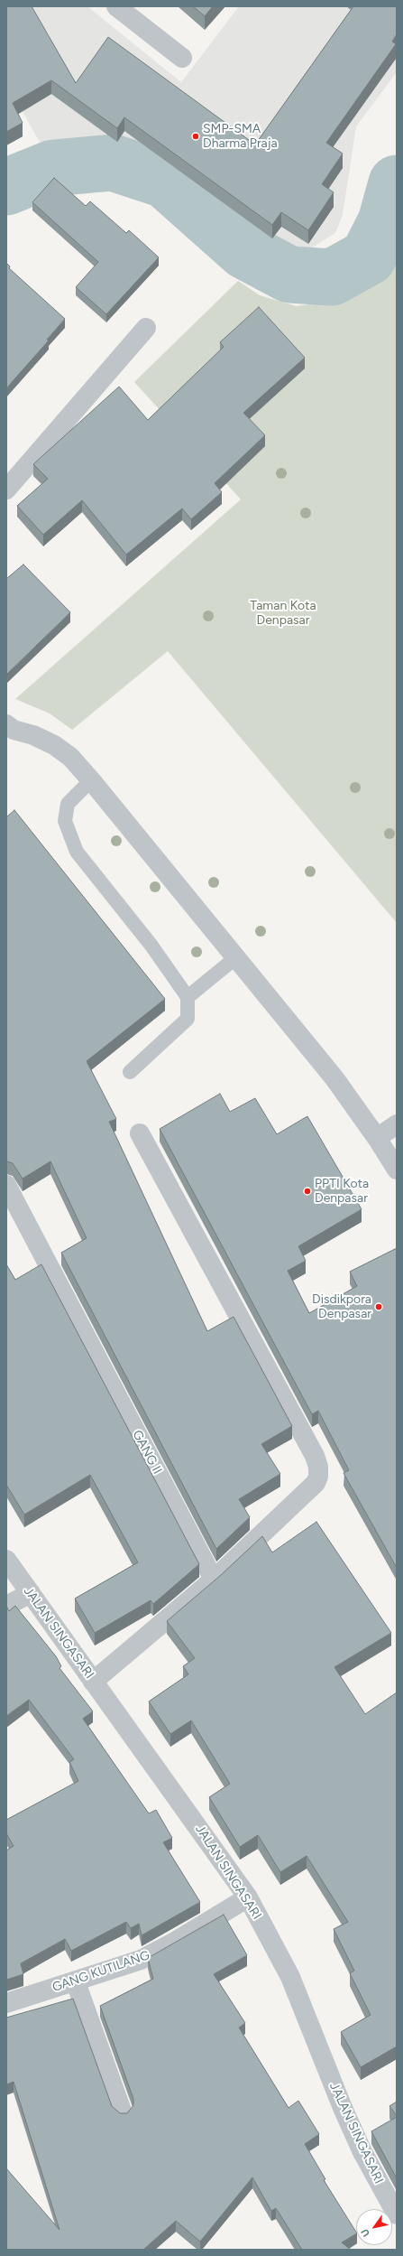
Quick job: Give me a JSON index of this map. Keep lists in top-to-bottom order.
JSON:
{
  "streets": {
    "street": ["GANG II", "JALAN SINGASARI", "GANG KUTILANG"]
  },
  "crossings": [
    ["JALAN SINGASARI", "GANG KUTILANG"]
  ],
  "parks": ["Taman Kota Denpasar"],
  "places": ["SMP-SMA Dharma Praja", "PPTI Kota Denpasar", "Disdikpora Denpasar"],
  "north": "bottom left"
}
